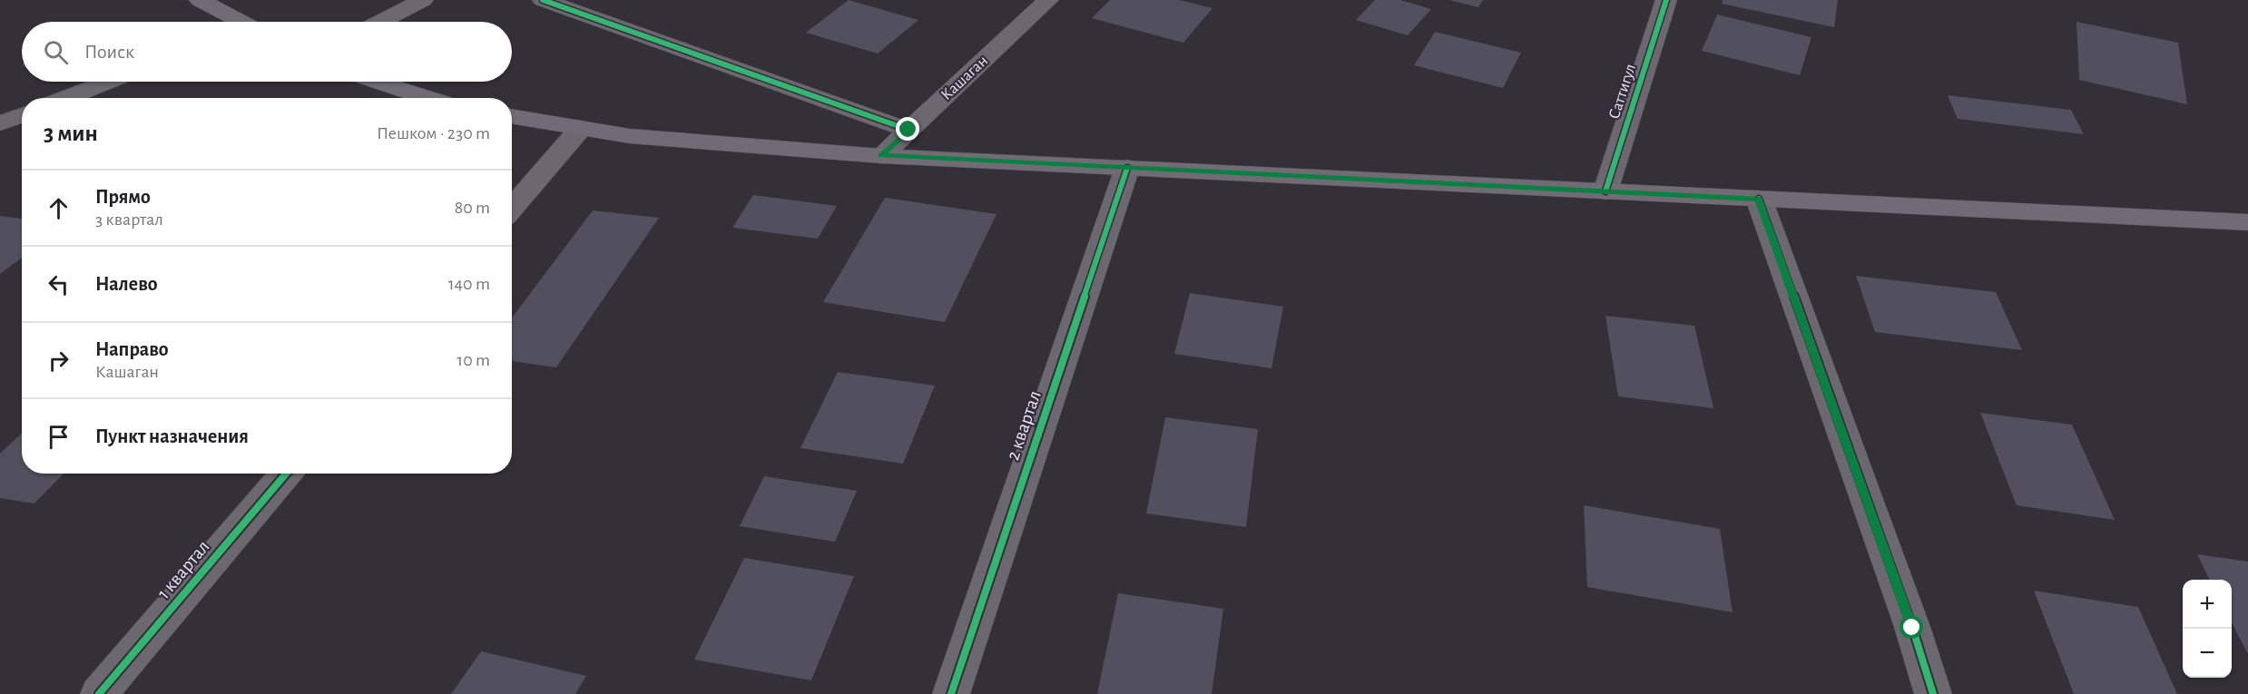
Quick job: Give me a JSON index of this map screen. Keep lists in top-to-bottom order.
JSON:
{
  "streets": {
    "street": [
      "Кашаган",
      "Саттигул",
      "2 квартал",
      "1 квартал"
    ]
  },
  "page": {
    "search": "Поиск",
    "heading": ["3 мин", "Пешком · 230 m"],
    "list": [
      ["Прямо", "3 квартал", "80 m"],
      ["Налево", "140 m"],
      ["Направо", "Кашаган", "10 m"],
      "Пункт назначения"
    ],
    "map_buttons": ["+", "−"]
  }
}
